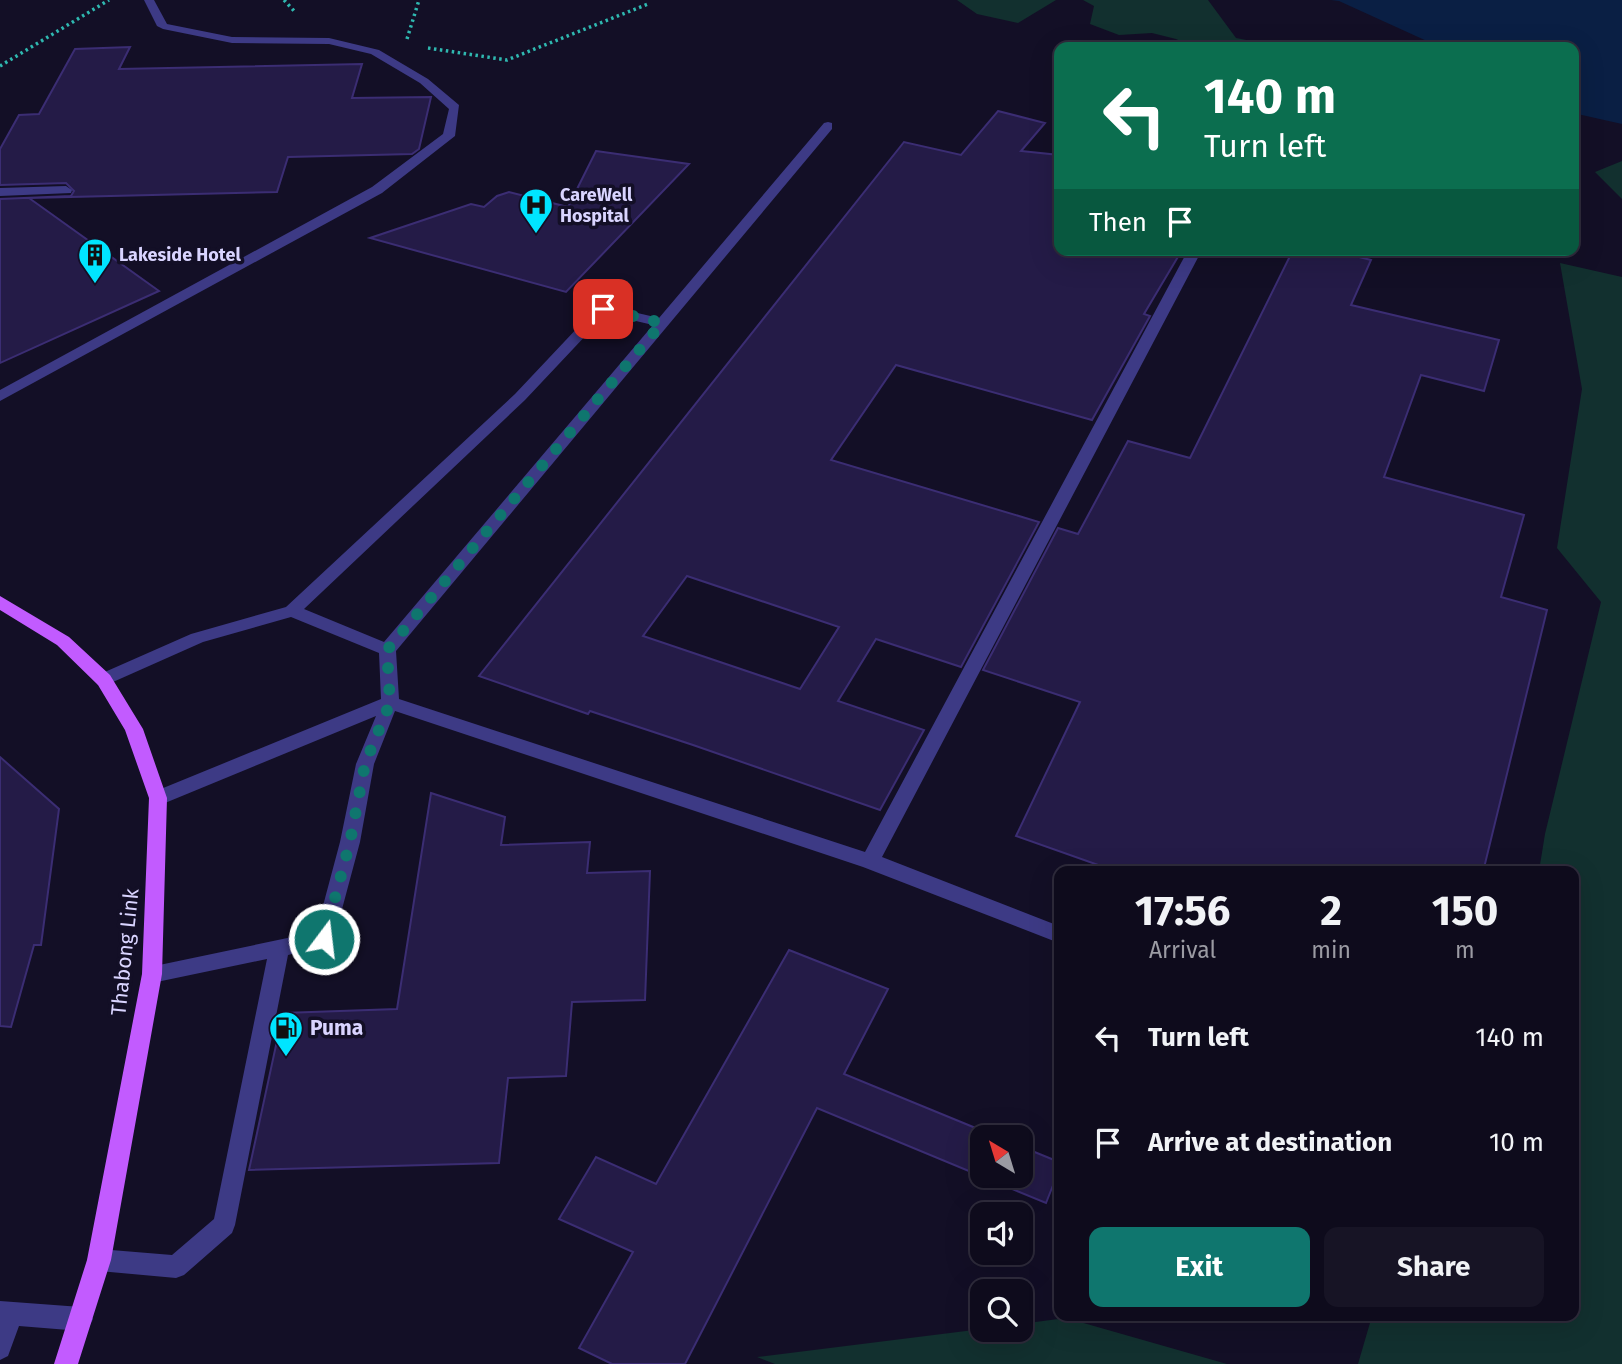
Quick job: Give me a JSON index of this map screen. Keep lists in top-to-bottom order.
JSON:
{
  "streets": {
    "main road": ["Thabong Link"]
  },
  "places": {
    "hospital": ["CareWell Hospital"],
    "building": ["Lakeside Hotel"],
    "fuel station": ["Puma"]
  },
  "north": "top left",
  "page": {
    "turn": ["140 m", "Turn left"],
    "then": "Then",
    "eta": [
      "17:56",
      "Arrival",
      "2",
      "min",
      "150",
      "m"
    ],
    "list": [
      {
        "name": "Turn left",
        "value": "140 m"
      },
      {
        "name": "Arrive at destination",
        "value": "10 m"
      }
    ],
    "buttons": ["Exit", "Share"]
  }
}
